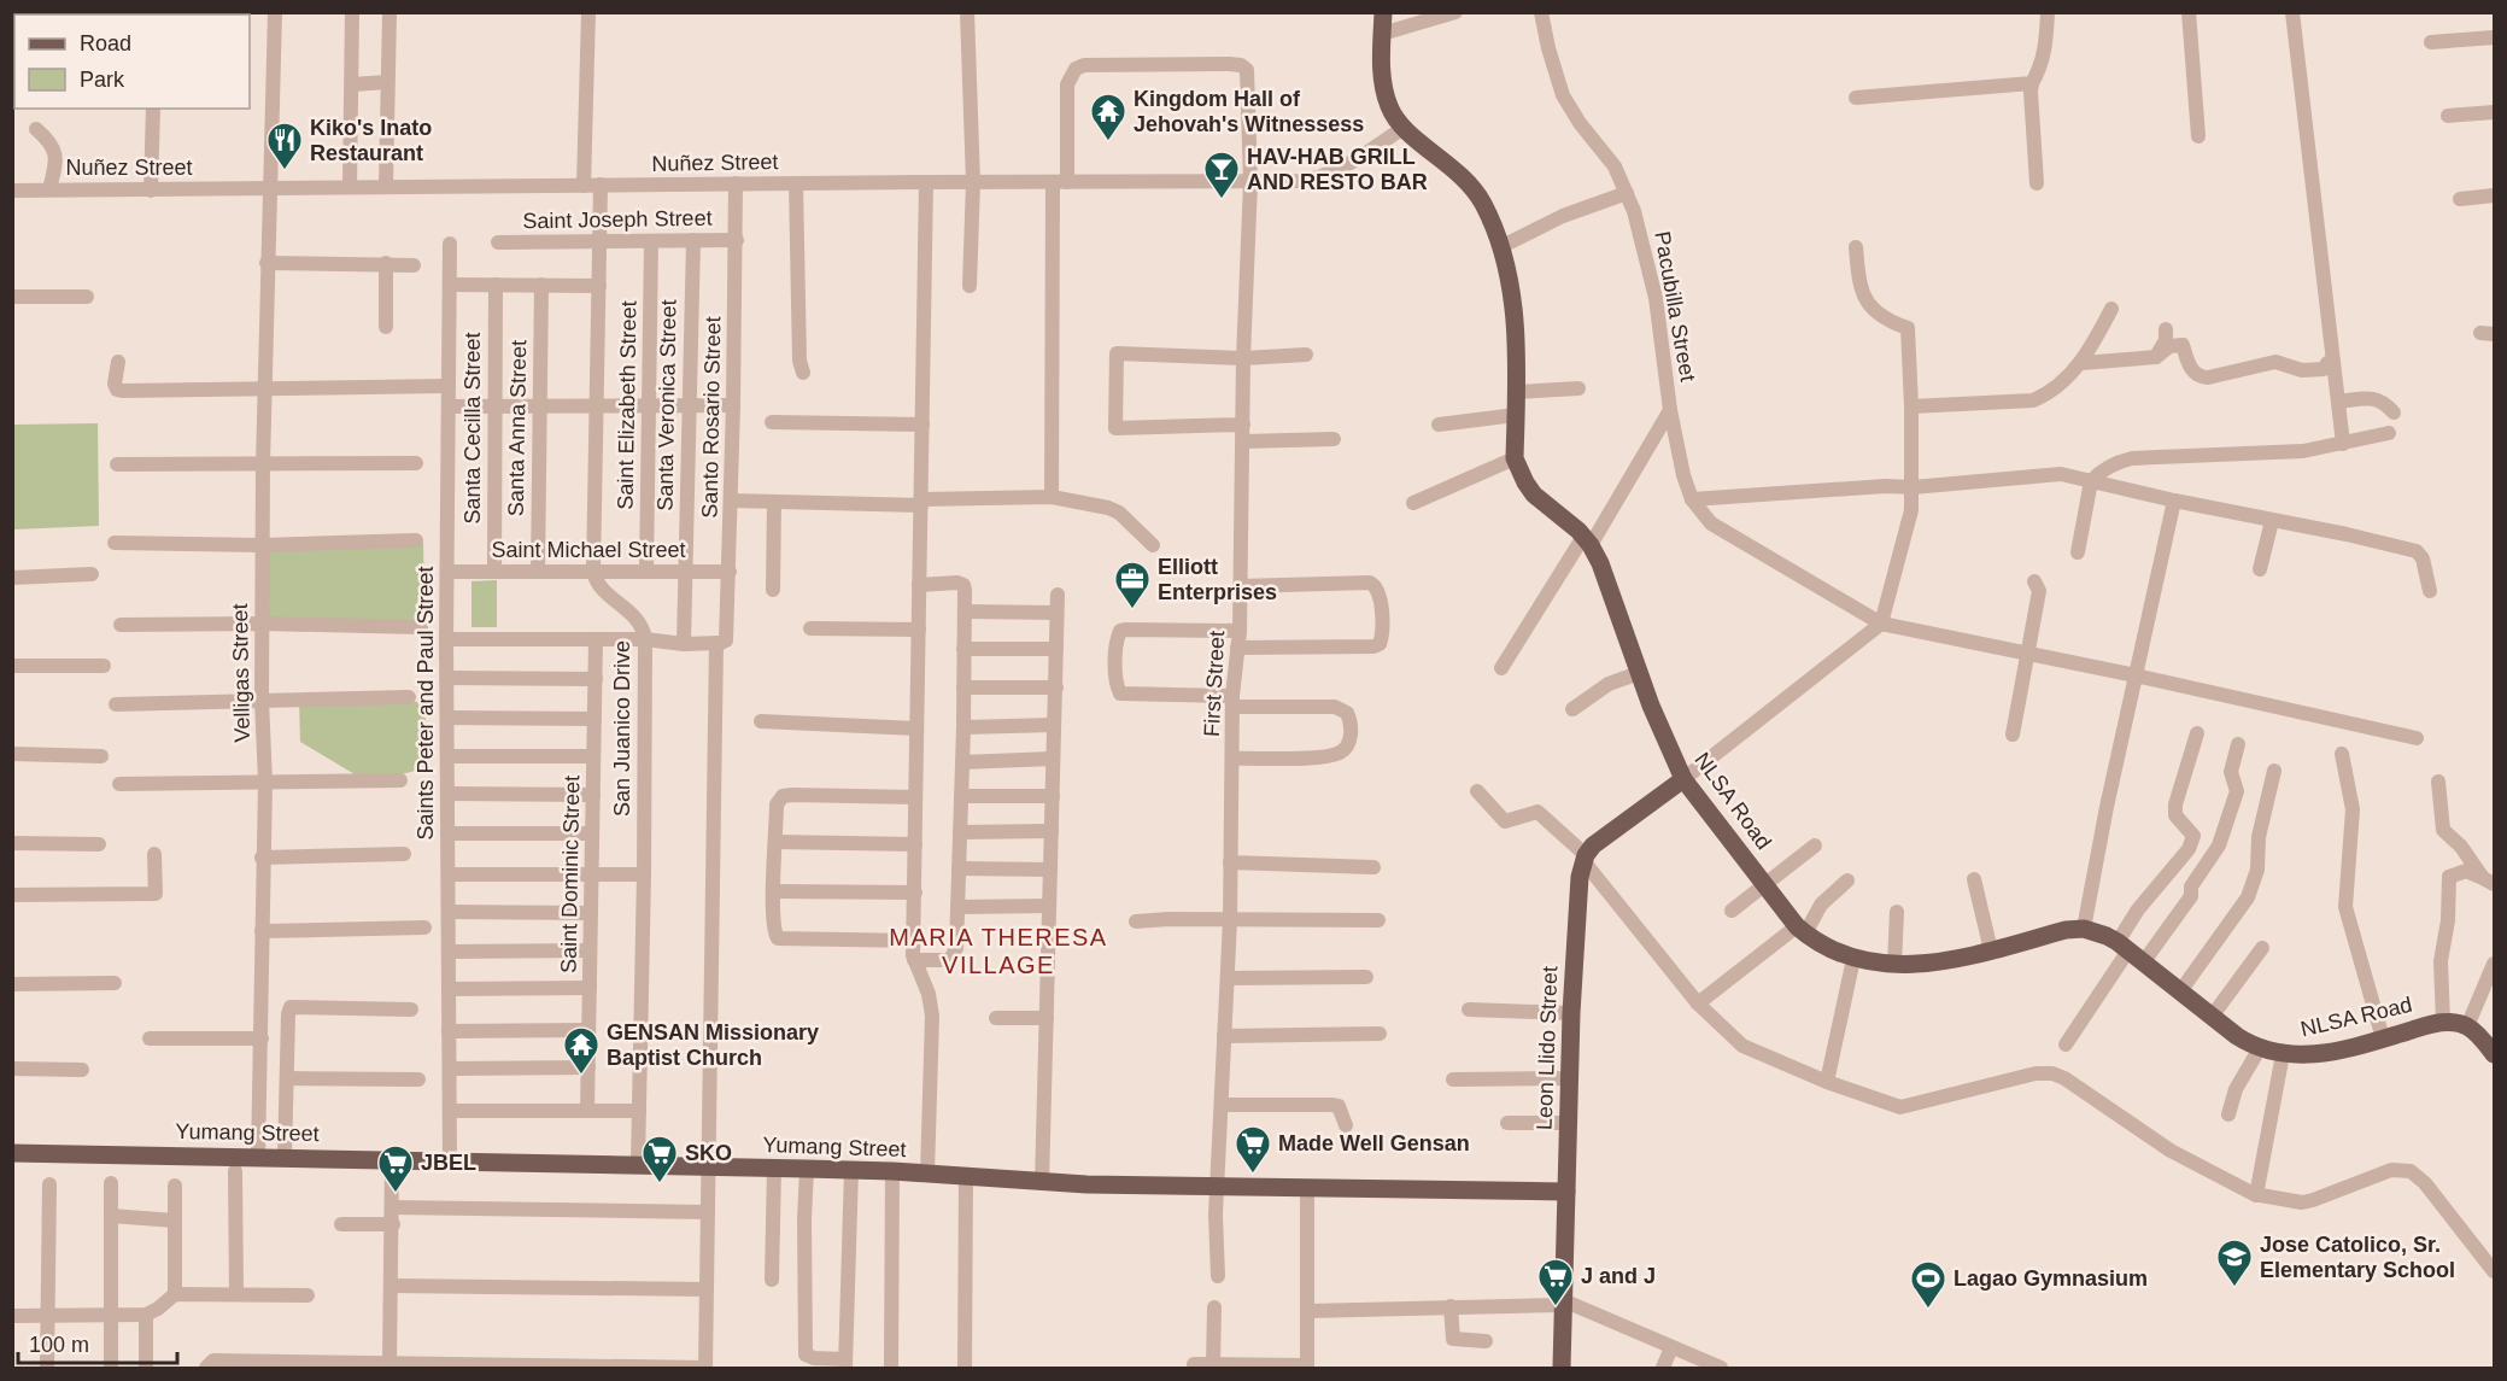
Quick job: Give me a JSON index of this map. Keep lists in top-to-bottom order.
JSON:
{
  "streets": {
    "main road": ["NLSA Road", "Leon Llido Street", "Yumang Street"],
    "street": [
      "Nuñez Street",
      "Saint Joseph Street",
      "Pacubilla Street",
      "Saint Elizabeth Street",
      "Santa Veronica Street",
      "Santo Rosario Street",
      "Santa Cecilla Street",
      "Santa Anna Street",
      "Saint Michael Street",
      "Velligas Street",
      "First Street",
      "Saints Peter and Paul Street",
      "San Juanico Drive",
      "Saint Dominic Street"
    ]
  },
  "crossings": [
    ["Nuñez Street", "Santo Rosario Street"],
    ["Nuñez Street", "Velligas Street"],
    ["Nuñez Street", "First Street"],
    ["Nuñez Street", "NLSA Road"],
    ["Saint Joseph Street", "Saint Elizabeth Street"],
    ["Saint Joseph Street", "Santa Veronica Street"],
    ["Saint Joseph Street", "Santo Rosario Street"],
    ["Saint Elizabeth Street", "Saint Michael Street"],
    ["Santa Veronica Street", "Saint Michael Street"],
    ["Santo Rosario Street", "Saint Michael Street"],
    ["Santa Cecilla Street", "Saint Michael Street"],
    ["Santa Anna Street", "Saint Michael Street"],
    ["Saint Michael Street", "Saints Peter and Paul Street"],
    ["Saint Michael Street", "San Juanico Drive"],
    ["Velligas Street", "Yumang Street"],
    ["First Street", "Yumang Street"],
    ["Saints Peter and Paul Street", "Yumang Street"],
    ["San Juanico Drive", "Yumang Street"],
    ["Leon Llido Street", "Yumang Street"]
  ],
  "districts": ["MARIA THERESA VILLAGE"],
  "places": {
    "temple": ["Kingdom Hall of Jehovah's Witnessess", "GENSAN Missionary Baptist Church"],
    "restaurant": ["Kiko's Inato Restaurant"],
    "bar": ["HAV-HAB GRILL AND RESTO BAR"],
    "office": ["Elliott Enterprises"],
    "supermarket": [
      "Made Well Gensan",
      "SKO",
      "JBEL",
      "J and J"
    ],
    "school or university": ["Jose Catolico, Sr. Elementary School"],
    "sports": ["Lagao Gymnasium"]
  },
  "legend": ["Road", "Park"],
  "scale_bar": "100 m"
}
